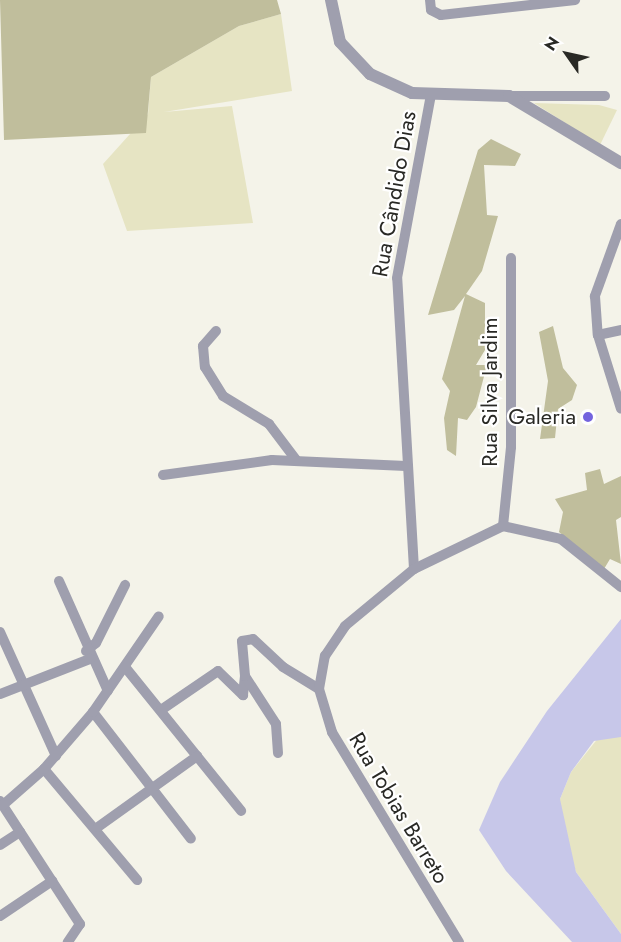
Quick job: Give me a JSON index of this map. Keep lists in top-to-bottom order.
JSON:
{
  "streets": {
    "street": ["Rua Cândido Dias", "Rua Silva Jardim", "Rua Tobias Barreto"]
  },
  "places": ["Galeria"],
  "north": "top left"
}
